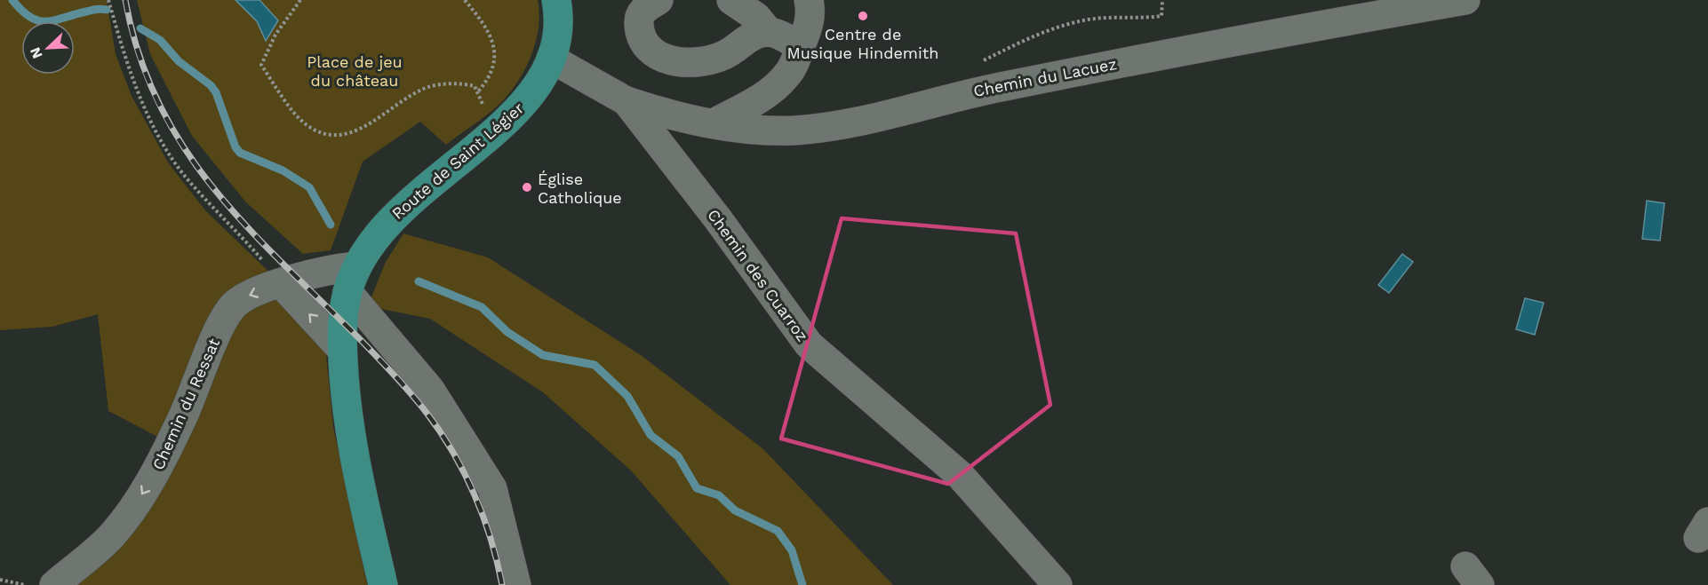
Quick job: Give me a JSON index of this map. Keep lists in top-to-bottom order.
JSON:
{
  "streets": {
    "main road": ["Route de Saint Légier"],
    "street": ["Chemin du Lacuez", "Chemin des Cuarroz", "Chemin du Ressat"]
  },
  "crossings": [
    ["Chemin du Lacuez", "Chemin des Cuarroz"],
    ["Route de Saint Légier", "Chemin des Cuarroz"],
    ["Route de Saint Légier", "Chemin du Ressat"]
  ],
  "one_way": ["Chemin du Ressat"],
  "parks": ["Place de jeu du château"],
  "places": ["Centre de Musique Hindemith", "Église Catholique"],
  "north": "bottom left"
}
